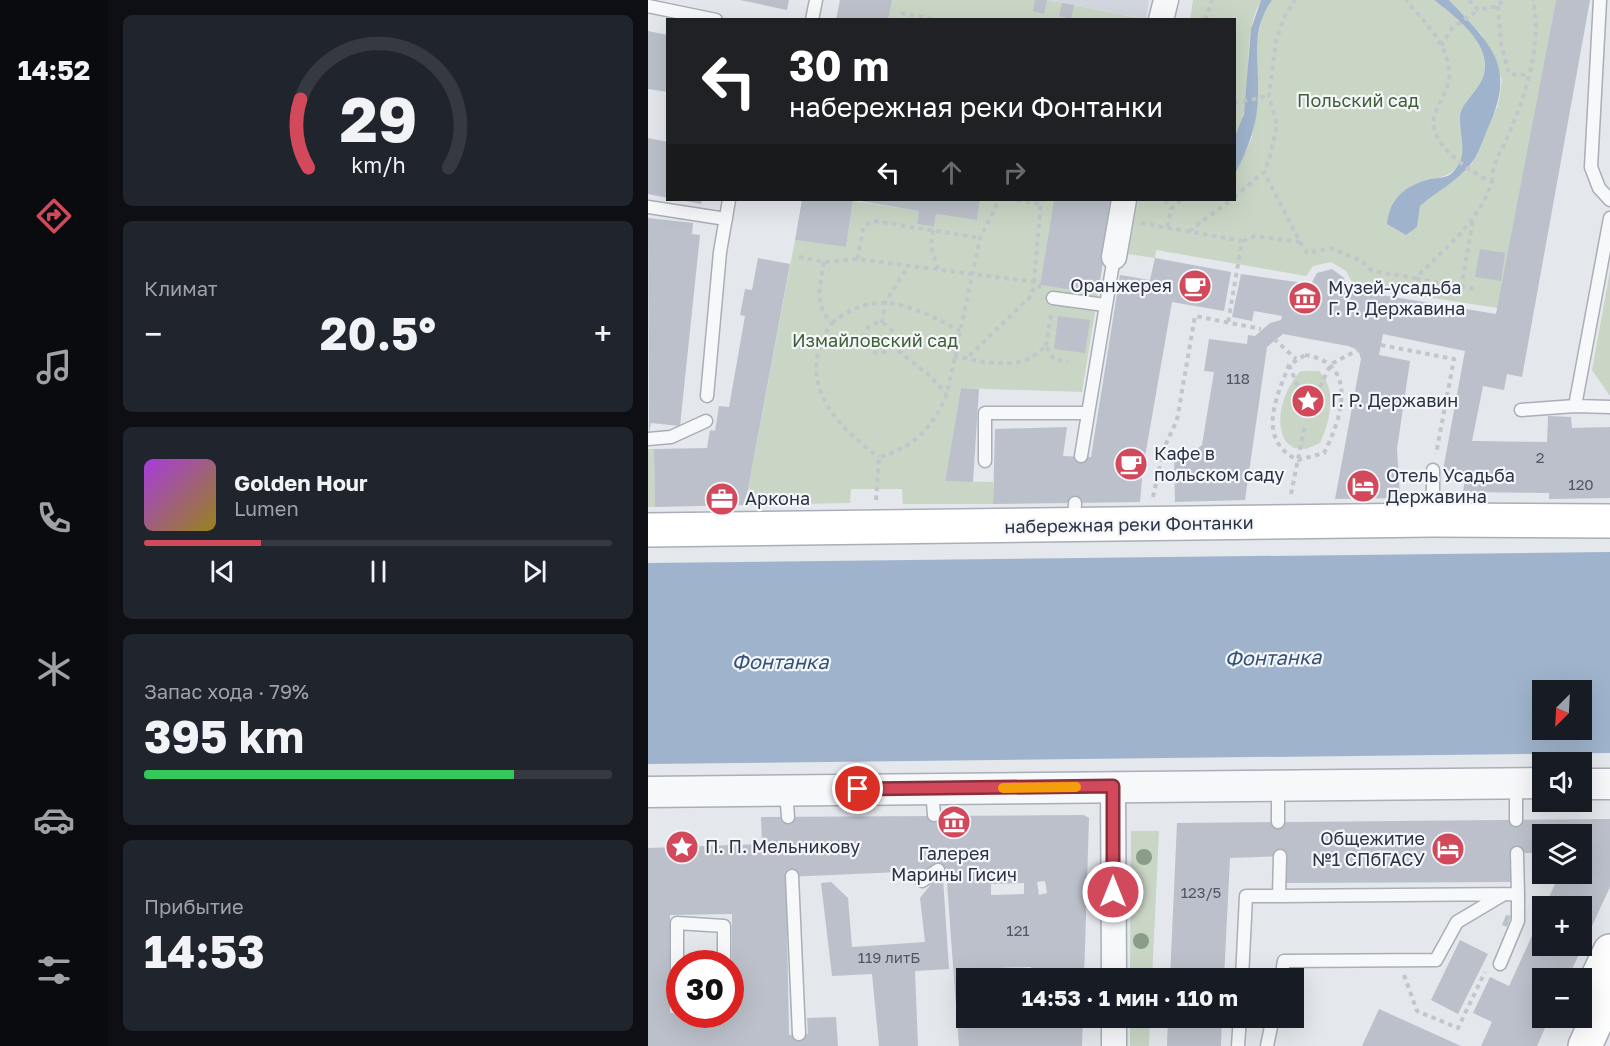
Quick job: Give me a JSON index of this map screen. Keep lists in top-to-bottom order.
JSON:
{
  "streets": {
    "main road": ["набережная реки Фонтанки"]
  },
  "water": ["Фонтанка"],
  "parks": ["Польский сад", "Измайловский сад"],
  "places": {
    "cafe": ["Оранжерея", "Кафе в польском саду"],
    "museum": ["Музей-усадьба Г. Р. Державина", "Галерея Марины Гисич"],
    "place": ["Г. Р. Державин", "П. П. Мельникову"],
    "hotel": ["Отель Усадьба Державина", "Общежитие №1 СПбГАСУ"],
    "office": ["Аркона"]
  },
  "house_numbers": [
    "118",
    "2",
    "120",
    "123/5",
    "121",
    "119 литБ"
  ],
  "north": "bottom left",
  "page": {
    "tabs": "14:52",
    "turn": ["30 m", "набережная реки Фонтанки"],
    "tile": [
      "Климат",
      ["Запас хода · 79%", "395 km"],
      ["Прибытие", "14:53"]
    ],
    "heat": ["−", "20.5°", "+"],
    "song": ["Golden Hour", "Lumen"],
    "map_buttons": ["+", "−"],
    "limit": "30",
    "trip": "14:53 · 1 мин · 110 m",
    "gauge": ["29", "km/h"]
  }
}
